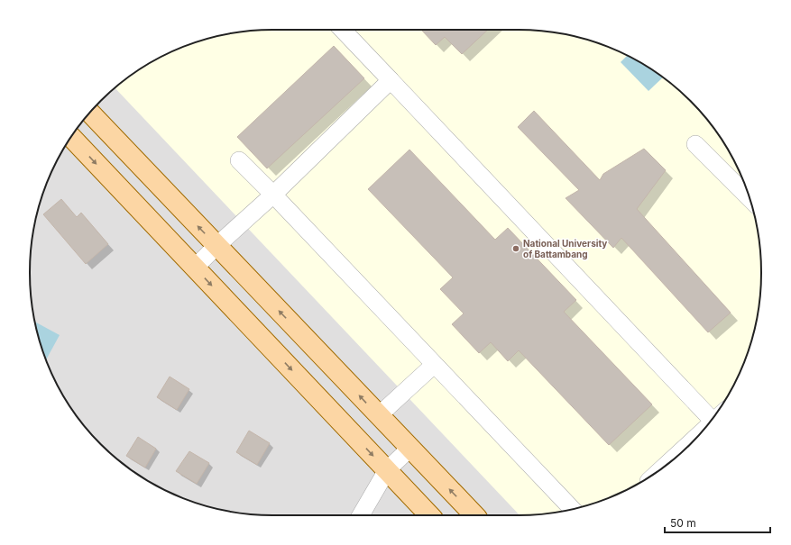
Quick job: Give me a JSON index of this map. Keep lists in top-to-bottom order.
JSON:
{
  "places": ["National University of Battambang"],
  "scale_bar": "50 m"
}
